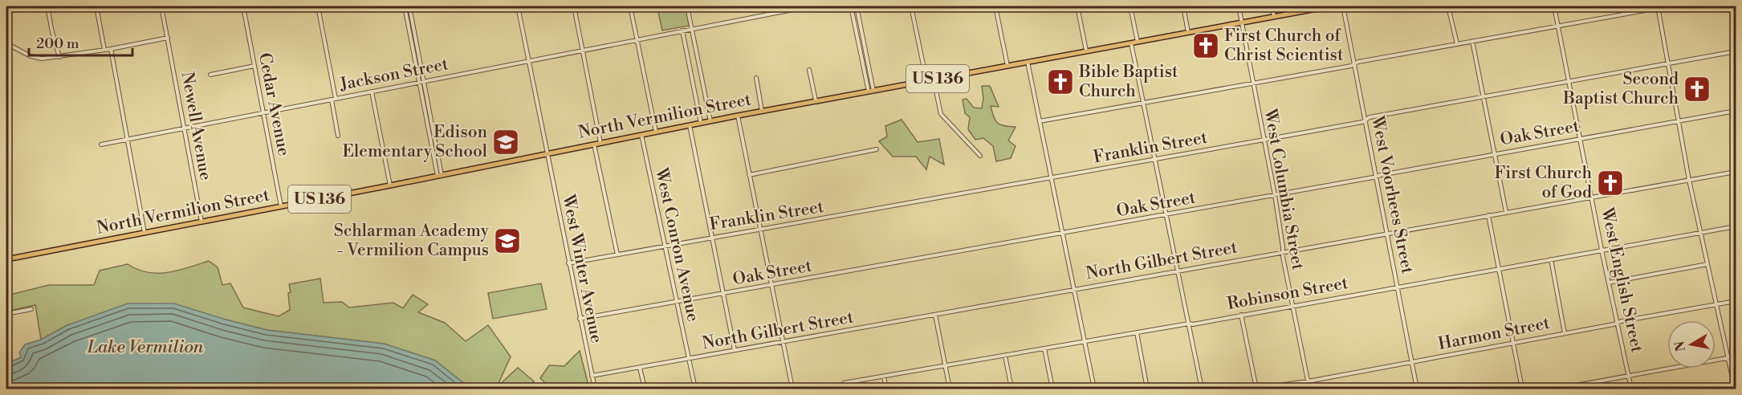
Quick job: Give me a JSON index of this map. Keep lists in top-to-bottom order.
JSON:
{
  "streets": {
    "main road": ["US 136", "North Vermilion Street"],
    "street": [
      "Jackson Street",
      "Cedar Avenue",
      "Newell Avenue",
      "Oak Street",
      "Franklin Street",
      "West Columbia Street",
      "West Voorhees Street",
      "West Conron Avenue",
      "North Gilbert Street",
      "West Winter Avenue",
      "West English Street",
      "Robinson Street",
      "Harmon Street"
    ]
  },
  "crossings": [
    ["Jackson Street", "Cedar Avenue"],
    ["Jackson Street", "Newell Avenue"],
    ["Jackson Street", "West Winter Avenue"],
    ["Cedar Avenue", "North Vermilion Street"],
    ["North Vermilion Street", "Newell Avenue"],
    ["North Vermilion Street", "West Columbia Street"],
    ["North Vermilion Street", "West Conron Avenue"],
    ["North Vermilion Street", "West Winter Avenue"],
    ["Oak Street", "West Columbia Street"],
    ["Oak Street", "West Voorhees Street"],
    ["Oak Street", "West Conron Avenue"],
    ["Oak Street", "West Winter Avenue"],
    ["Oak Street", "West English Street"],
    ["Franklin Street", "West Columbia Street"],
    ["Franklin Street", "West Voorhees Street"],
    ["Franklin Street", "West Conron Avenue"],
    ["Franklin Street", "West Winter Avenue"],
    ["Franklin Street", "West English Street"],
    ["West Columbia Street", "North Gilbert Street"],
    ["West Columbia Street", "Robinson Street"],
    ["West Columbia Street", "Harmon Street"],
    ["West Voorhees Street", "North Gilbert Street"],
    ["West Voorhees Street", "Robinson Street"],
    ["West Voorhees Street", "Harmon Street"],
    ["West Conron Avenue", "North Gilbert Street"],
    ["North Gilbert Street", "West Winter Avenue"],
    ["North Gilbert Street", "West English Street"],
    ["West English Street", "Robinson Street"],
    ["West English Street", "Harmon Street"]
  ],
  "water": ["Lake Vermilion"],
  "places": {
    "church": [
      "First Church of Christ Scientist",
      "Bible Baptist Church",
      "Second Baptist Church",
      "First Church of God"
    ],
    "school or university": ["Edison Elementary School", "Schlarman Academy - Vermilion Campus"]
  },
  "scale_bar": "200 m",
  "north": "left"
}
